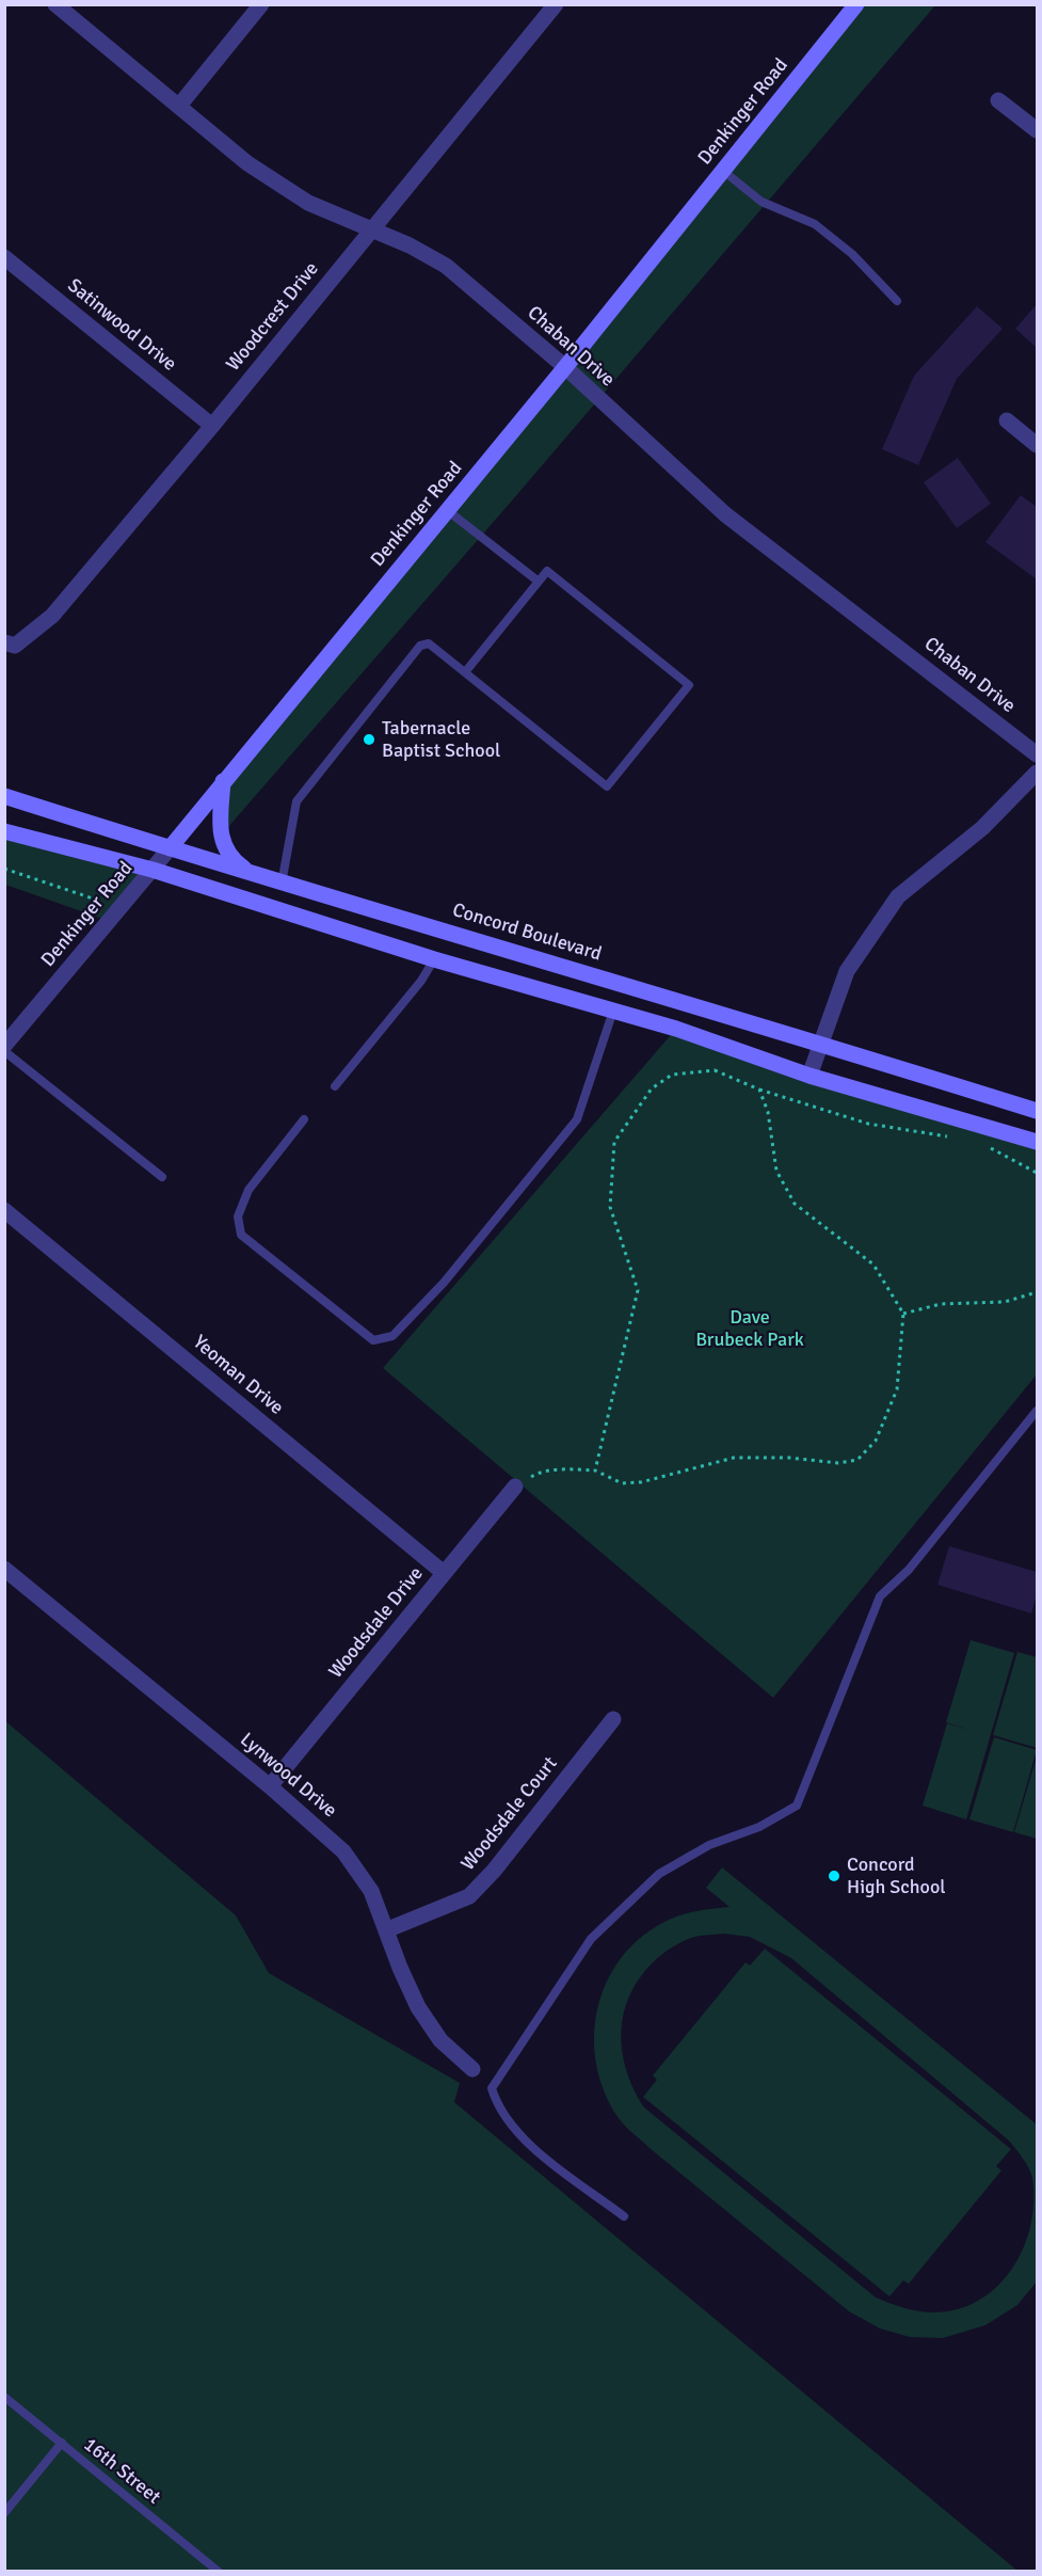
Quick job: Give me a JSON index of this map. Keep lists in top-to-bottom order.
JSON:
{
  "streets": {
    "street": [
      "Denkinger Road",
      "Woodcrest Drive",
      "Satinwood Drive",
      "Chaban Drive",
      "Concord Boulevard",
      "Yeoman Drive",
      "Woodsdale Drive",
      "Lynwood Drive",
      "Woodsdale Court"
    ],
    "lane": ["16th Street"]
  },
  "crossings": [
    ["Denkinger Road", "Chaban Drive"],
    ["Denkinger Road", "Concord Boulevard"],
    ["Woodcrest Drive", "Satinwood Drive"],
    ["Woodcrest Drive", "Chaban Drive"],
    ["Yeoman Drive", "Woodsdale Drive"],
    ["Woodsdale Drive", "Lynwood Drive"],
    ["Lynwood Drive", "Woodsdale Court"]
  ],
  "parks": ["Dave Brubeck Park"],
  "places": ["Tabernacle Baptist School", "Concord High School"]
}
